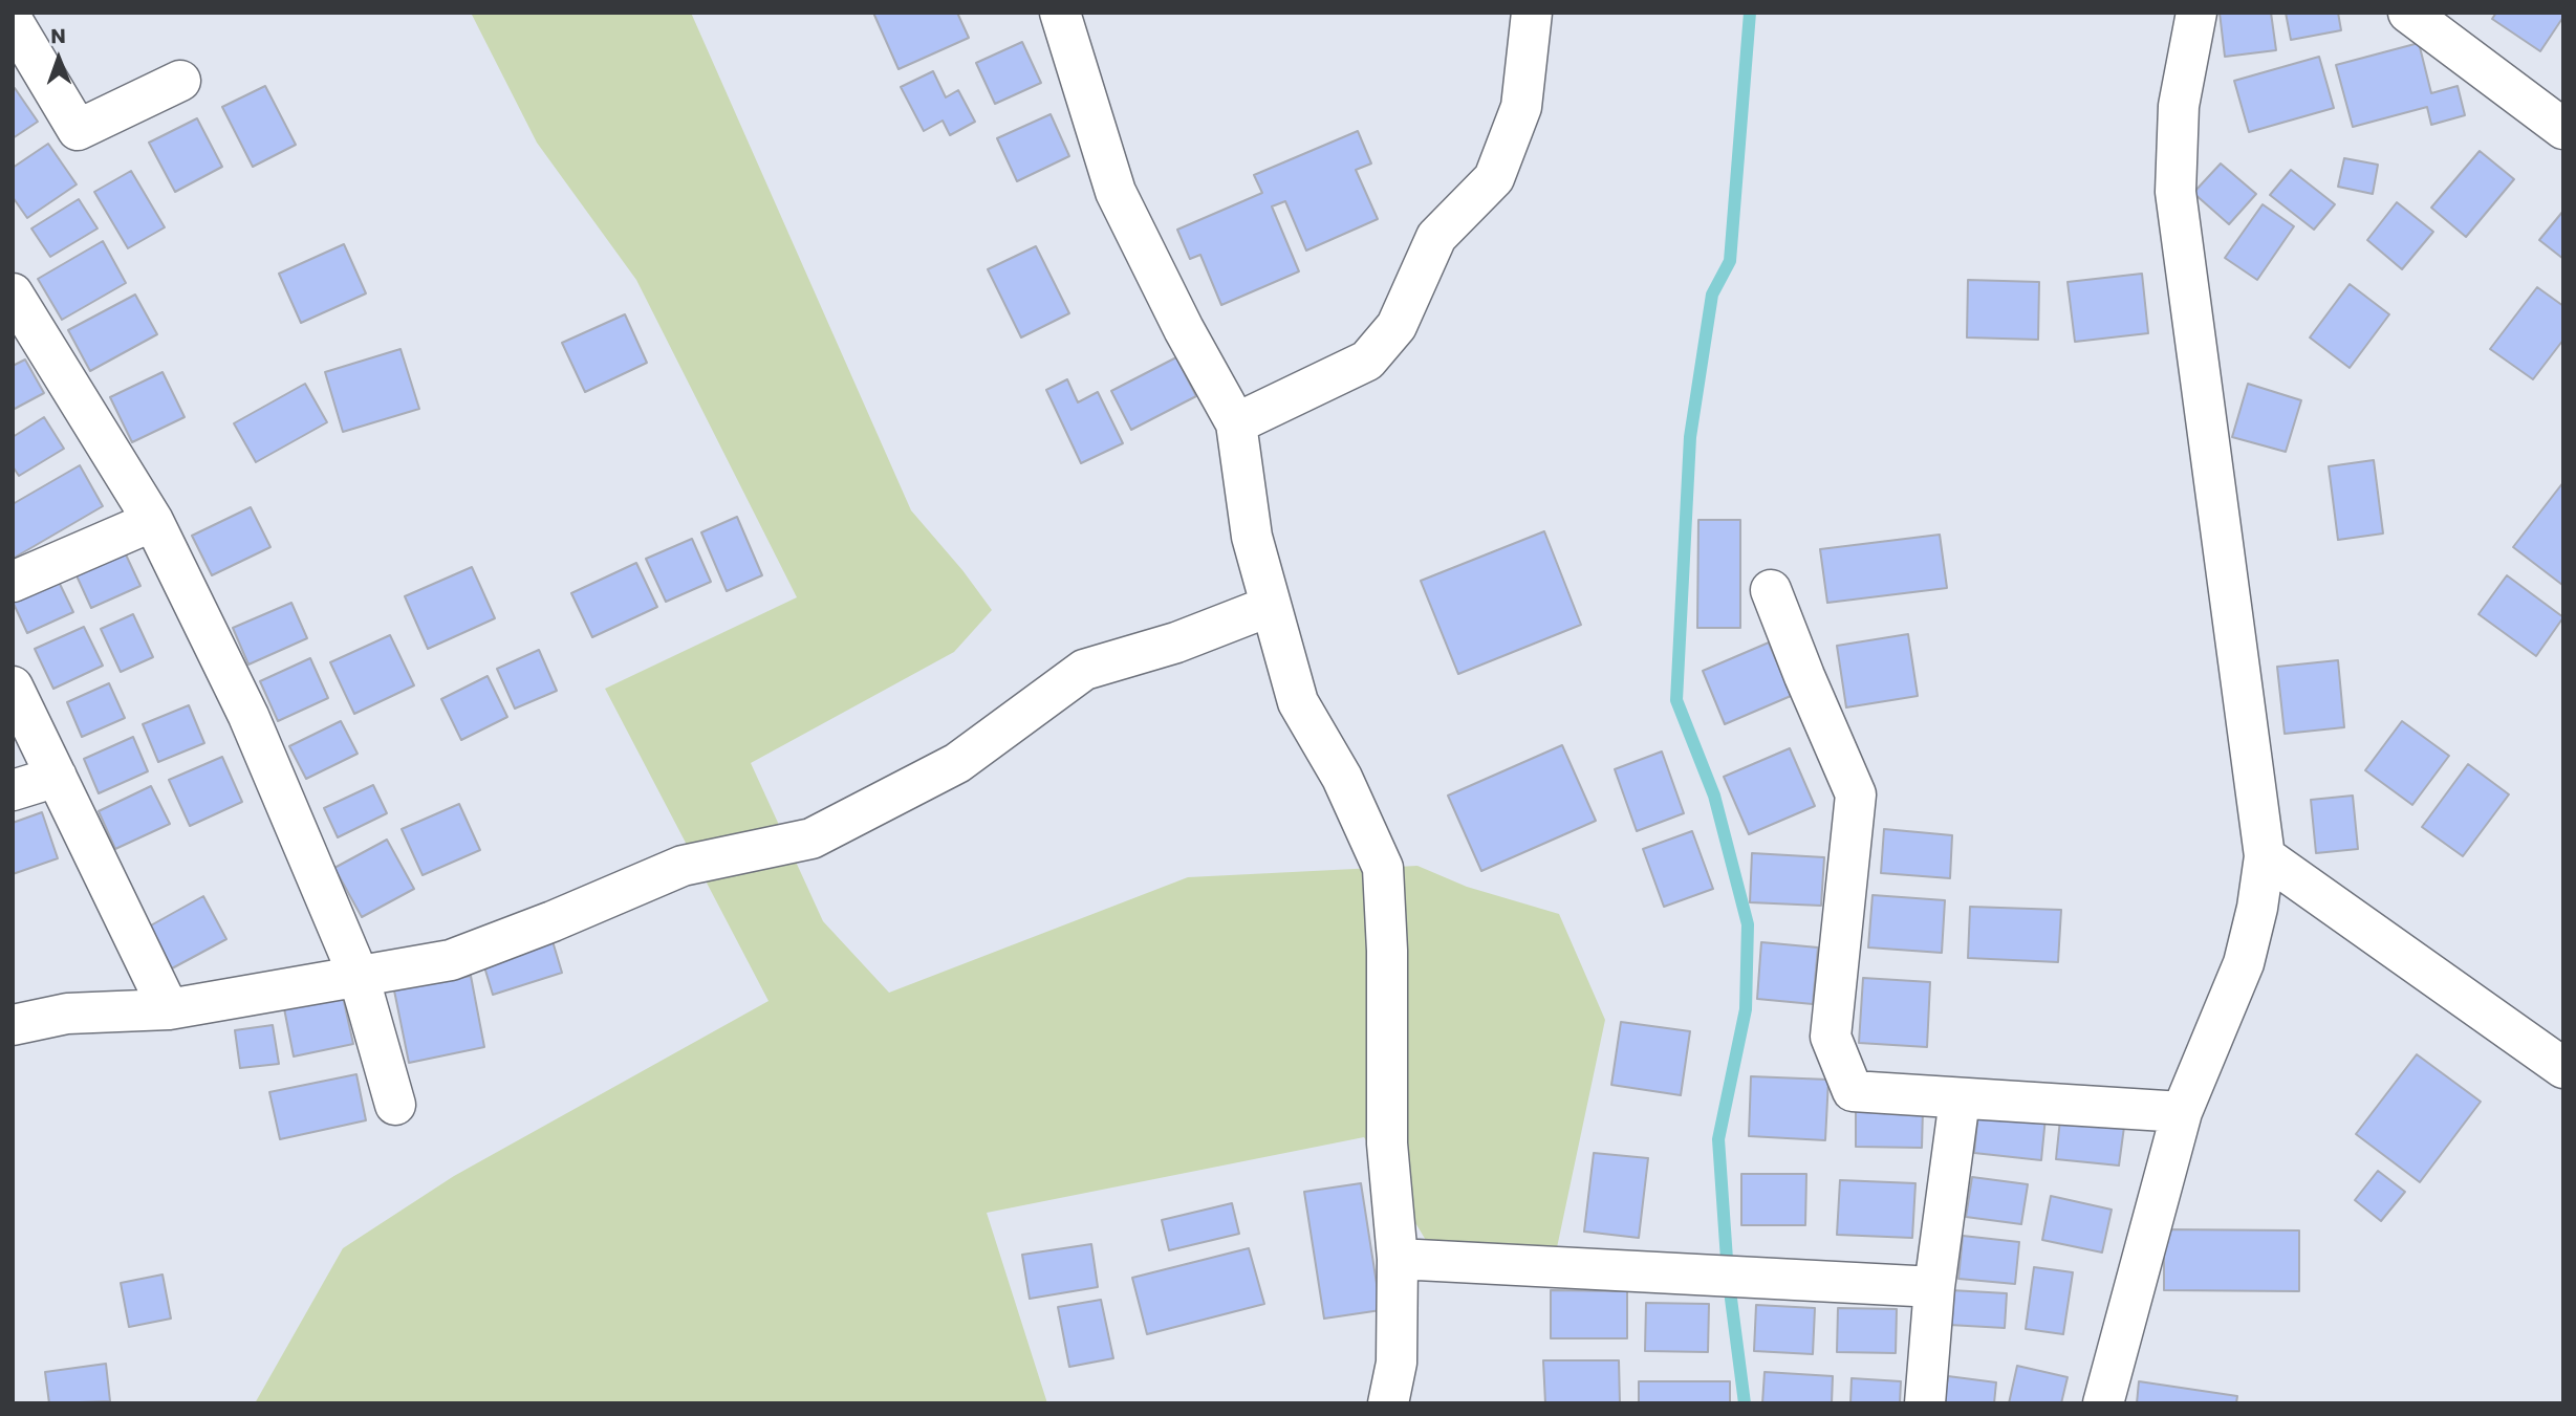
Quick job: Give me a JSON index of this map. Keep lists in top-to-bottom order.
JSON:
{
  "north": "top"
}
